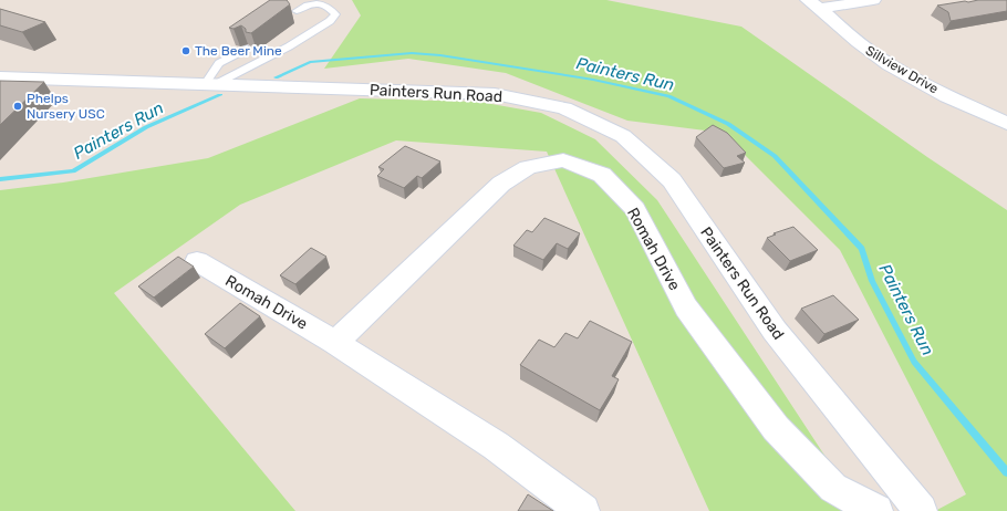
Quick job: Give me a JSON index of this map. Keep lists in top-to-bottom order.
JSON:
{
  "streets": {
    "street": ["Sillview Drive", "Painters Run Road", "Romah Drive"]
  },
  "water": ["Painters Run"],
  "places": ["The Beer Mine", "Phelps Nursery USC"]
}
